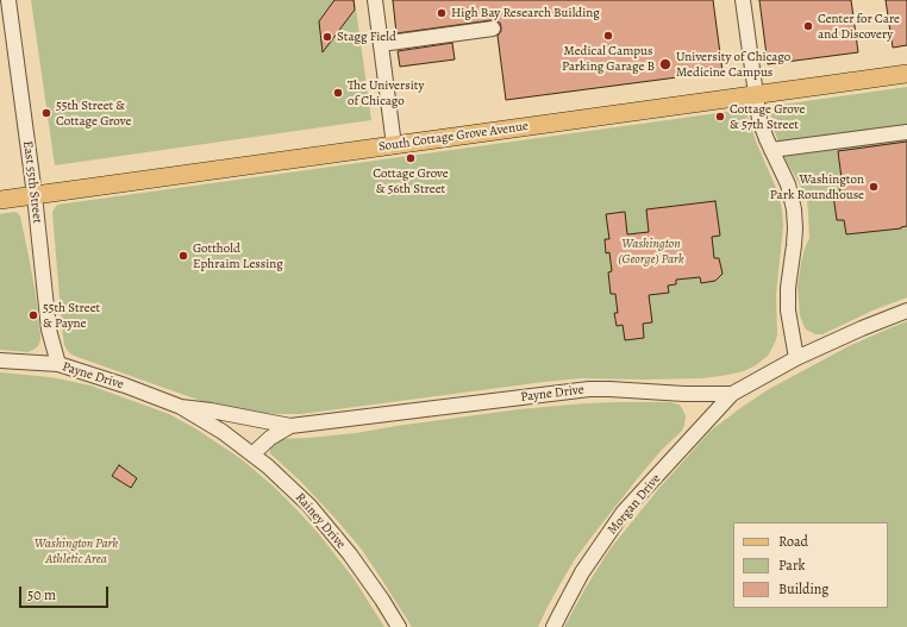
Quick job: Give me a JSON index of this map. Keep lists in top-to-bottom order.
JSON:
{
  "streets": {
    "main road": ["South Cottage Grove Avenue"],
    "street": [
      "East 55th Street",
      "Payne Drive",
      "Morgan Drive",
      "Rainey Drive"
    ]
  },
  "crossings": [
    ["South Cottage Grove Avenue", "East 55th Street"],
    ["East 55th Street", "Payne Drive"],
    ["Payne Drive", "Morgan Drive"],
    ["Payne Drive", "Rainey Drive"]
  ],
  "parks": ["Washington (George) Park", "Washington Park Athletic Area"],
  "places": [
    "High Bay Research Building",
    "Center for Care and Discovery",
    "Medical Campus Parking Garage B",
    "Stagg Field",
    "University of Chicago Medicine Campus",
    "The University of Chicago",
    "55th Street & Cottage Grove",
    "Cottage Grove & 57th Street",
    "Cottage Grove & 56th Street",
    "Washington Park Roundhouse",
    "Gotthold Ephraim Lessing",
    "55th Street & Payne"
  ],
  "legend": ["Road", "Park", "Building"],
  "scale_bar": "50 m"
}
